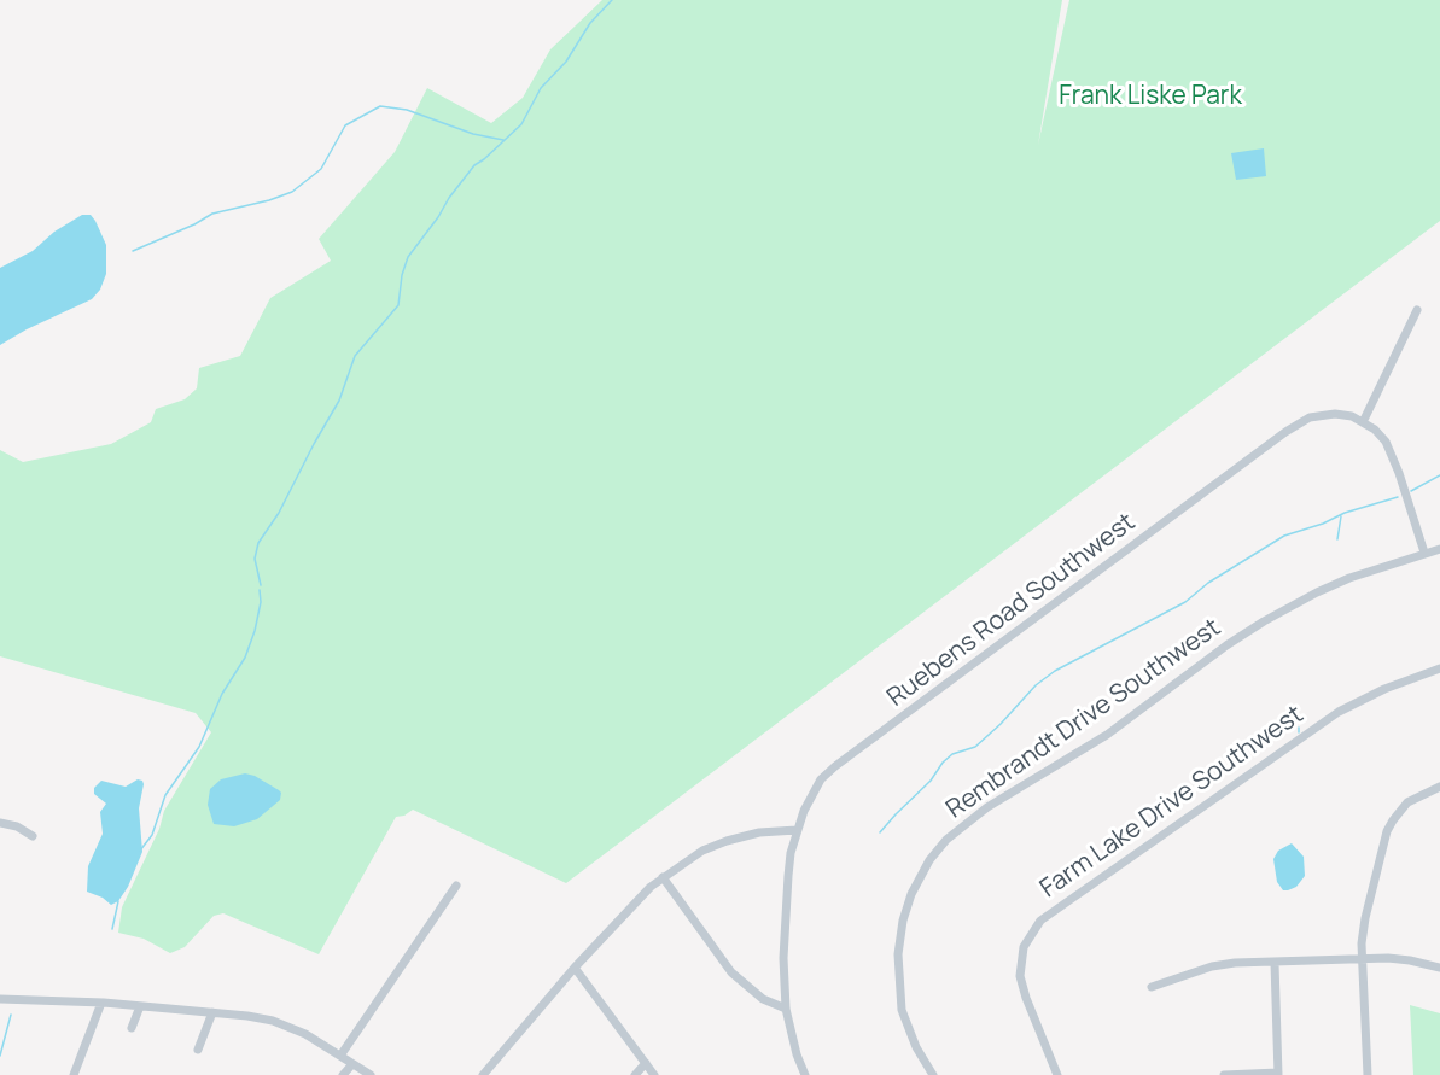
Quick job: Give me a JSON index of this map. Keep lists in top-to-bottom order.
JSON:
{
  "streets": {
    "street": ["Ruebens Road Southwest", "Rembrandt Drive Southwest", "Farm Lake Drive Southwest"]
  },
  "parks": ["Frank Liske Park"]
}
